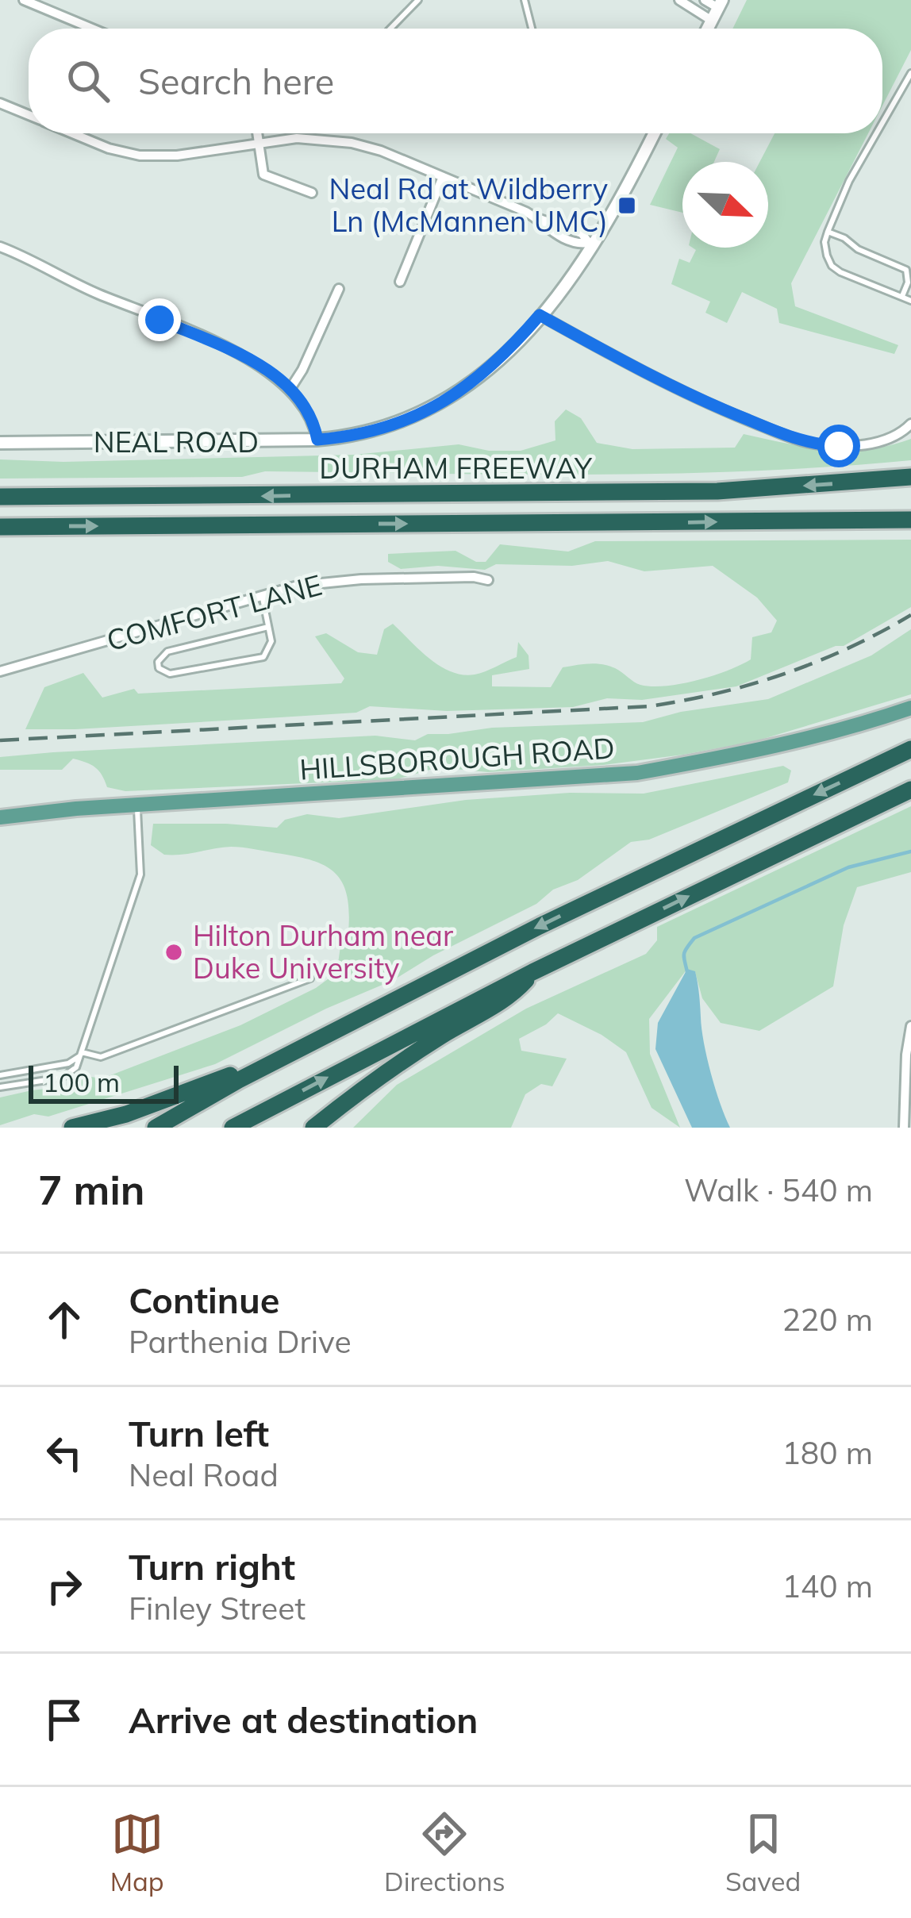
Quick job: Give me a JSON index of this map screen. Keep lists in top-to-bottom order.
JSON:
{
  "streets": {
    "highway": ["DURHAM FREEWAY"],
    "main road": ["HILLSBOROUGH ROAD"],
    "street": ["NEAL ROAD", "COMFORT LANE"]
  },
  "places": {
    "transit": ["Neal Rd at Wildberry Ln (McMannen UMC)"],
    "other": ["Hilton Durham near Duke University"]
  },
  "scale_bar": "100 m",
  "north": "bottom right",
  "page": {
    "search": "Search here",
    "scale": "100 m",
    "heading": ["7 min", "Walk · 540 m"],
    "list": [
      ["Continue", "Parthenia Drive", "220 m"],
      ["Turn left", "Neal Road", "180 m"],
      ["Turn right", "Finley Street", "140 m"],
      "Arrive at destination"
    ],
    "nav": ["Map", "Directions", "Saved"]
  }
}
